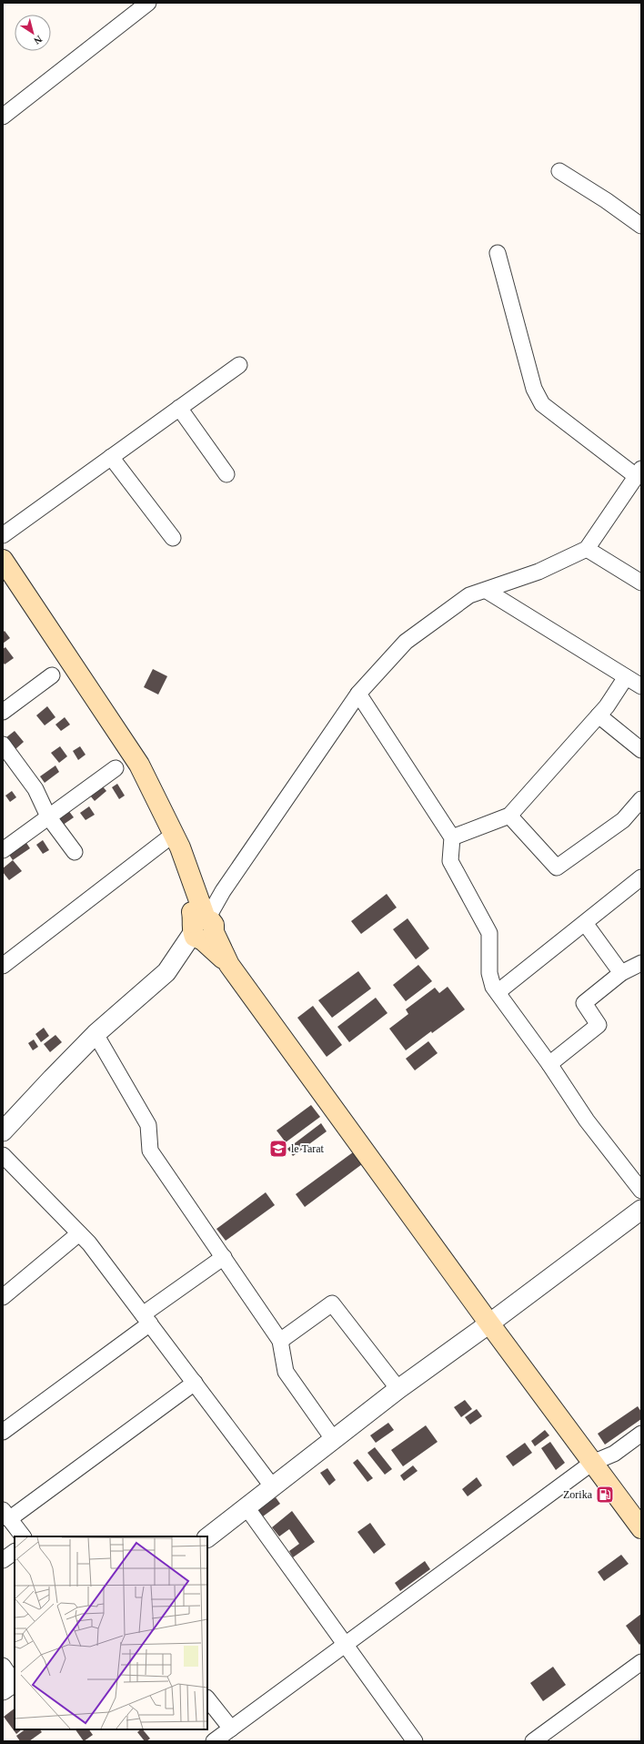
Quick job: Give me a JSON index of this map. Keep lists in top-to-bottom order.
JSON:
{
  "places": {
    "school or university": ["le Tarat"],
    "fuel station": ["Zorika"]
  },
  "north": "bottom right"
}
